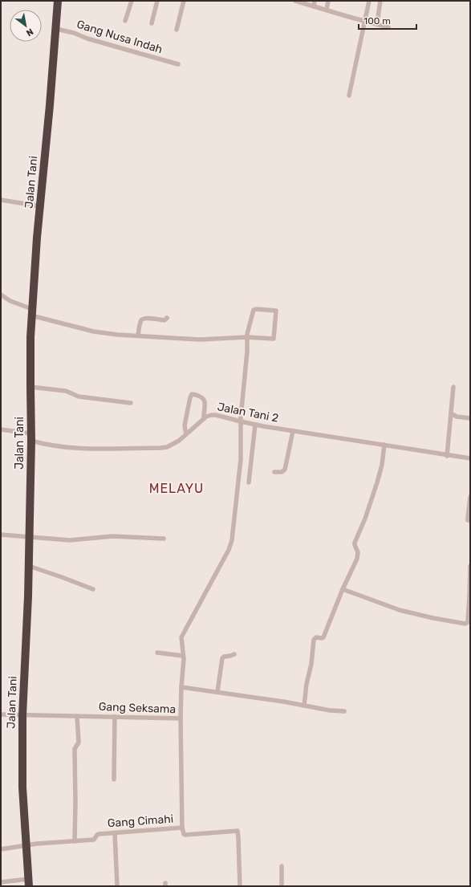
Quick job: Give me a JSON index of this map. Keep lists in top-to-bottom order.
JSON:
{
  "streets": {
    "highway": ["Jalan Tani"],
    "street": [
      "Gang Nusa Indah",
      "Jalan Tani 2",
      "Gang Seksama",
      "Gang Cimahi"
    ]
  },
  "crossings": [
    ["Gang Nusa Indah", "Jalan Tani"],
    ["Jalan Tani", "Jalan Tani 2"],
    ["Jalan Tani", "Gang Seksama"],
    ["Jalan Tani", "Gang Cimahi"],
    ["Gang Seksama", "Gang Cimahi"]
  ],
  "districts": ["MELAYU"],
  "scale_bar": "100 m",
  "north": "bottom right"
}
